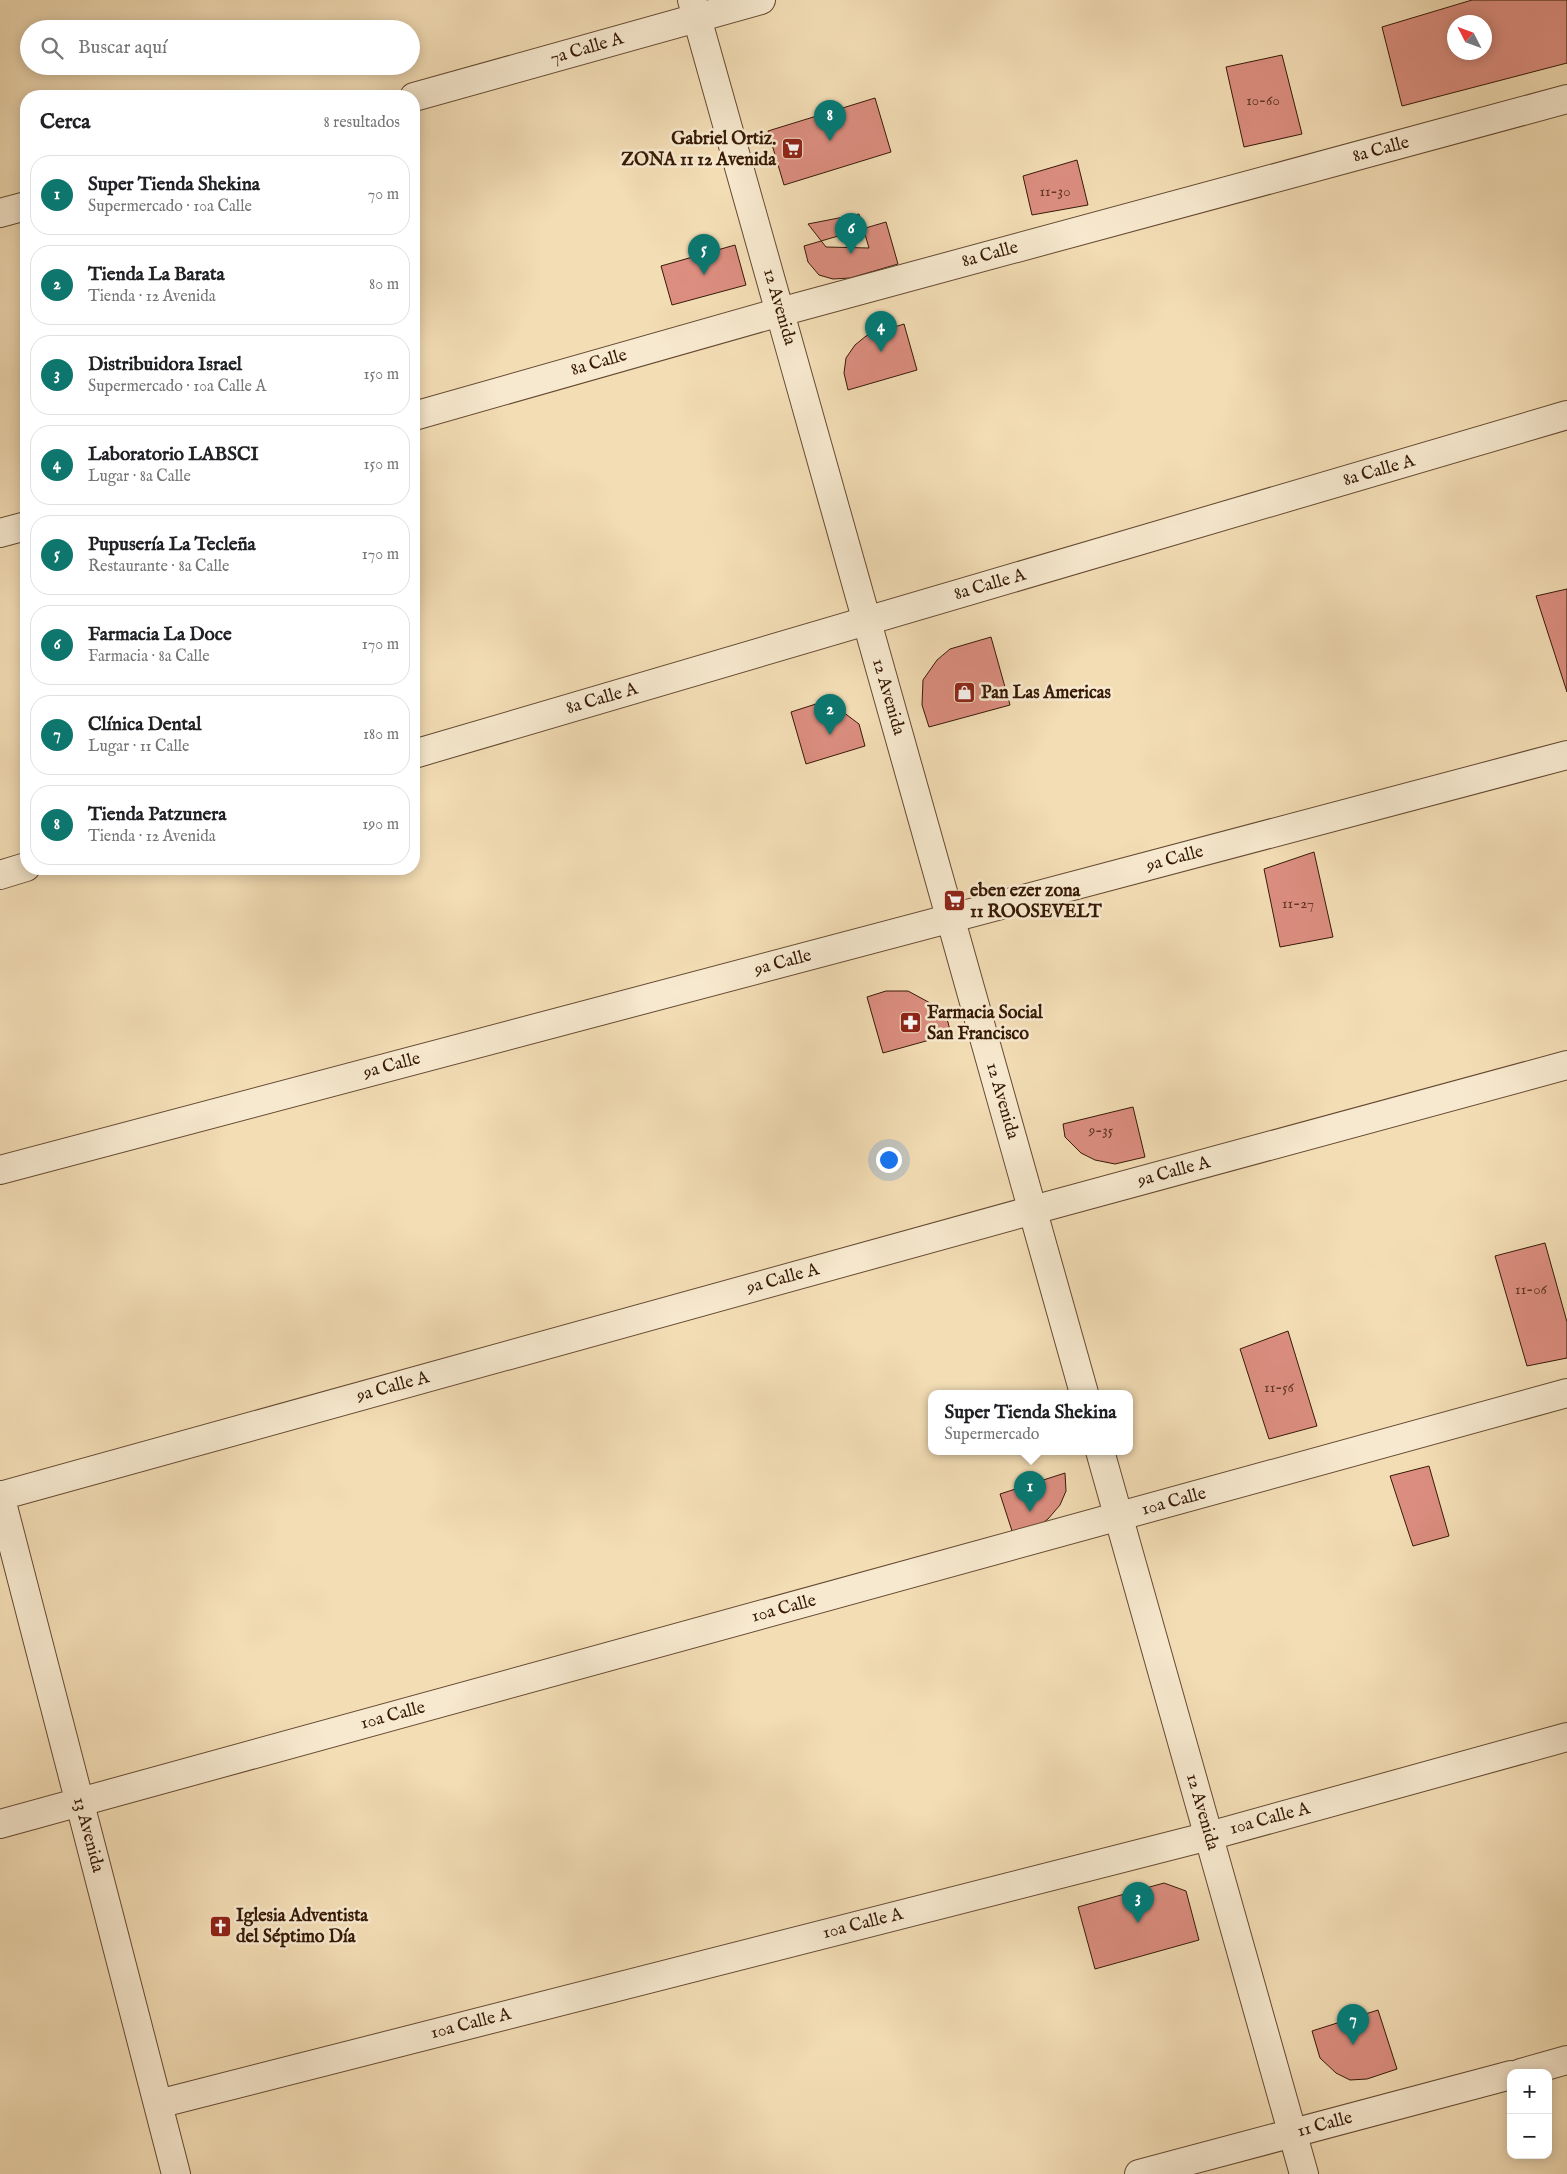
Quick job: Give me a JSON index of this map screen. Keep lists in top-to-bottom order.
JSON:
{
  "streets": {
    "street": [
      "7a Calle A",
      "8a Calle",
      "12 Avenida",
      "8a Calle A",
      "9a Calle",
      "9a Calle A",
      "10a Calle",
      "10a Calle A",
      "13 Avenida",
      "11 Calle"
    ]
  },
  "crossings": [
    ["7a Calle A", "12 Avenida"],
    ["8a Calle", "12 Avenida"],
    ["12 Avenida", "8a Calle A"],
    ["12 Avenida", "9a Calle"],
    ["12 Avenida", "9a Calle A"],
    ["12 Avenida", "10a Calle"],
    ["12 Avenida", "10a Calle A"],
    ["12 Avenida", "11 Calle"],
    ["9a Calle A", "13 Avenida"],
    ["10a Calle", "13 Avenida"],
    ["10a Calle A", "13 Avenida"]
  ],
  "places": {
    "supermarket": ["Gabriel Ortiz. ZONA 11 12 Avenida", "eben ezer zona 11 ROOSEVELT"],
    "shop": ["Pan Las Americas"],
    "pharmacy": ["Farmacia Social San Francisco"],
    "church": ["Iglesia Adventista del Séptimo Día"]
  },
  "house_numbers": [
    "10-60",
    "11-30",
    "11-27",
    "9-35",
    "11-06",
    "11-56"
  ],
  "north": "top left",
  "page": {
    "search": "Buscar aquí",
    "heading": ["Cerca", "8 resultados"],
    "pins": [
      "8",
      "6",
      "5",
      "4",
      "2",
      "1",
      "3",
      "7"
    ],
    "list": [
      {
        "mark": "1",
        "name": "Super Tienda Shekina",
        "note": "Supermercado · 10a Calle",
        "value": "70 m"
      },
      {
        "mark": "2",
        "name": "Tienda La Barata",
        "note": "Tienda · 12 Avenida",
        "value": "80 m"
      },
      {
        "mark": "3",
        "name": "Distribuidora Israel",
        "note": "Supermercado · 10a Calle A",
        "value": "150 m"
      },
      {
        "mark": "4",
        "name": "Laboratorio LABSCI",
        "note": "Lugar · 8a Calle",
        "value": "150 m"
      },
      {
        "mark": "5",
        "name": "Pupusería La Tecleña",
        "note": "Restaurante · 8a Calle",
        "value": "170 m"
      },
      {
        "mark": "6",
        "name": "Farmacia La Doce",
        "note": "Farmacia · 8a Calle",
        "value": "170 m"
      },
      {
        "mark": "7",
        "name": "Clínica Dental",
        "note": "Lugar · 11 Calle",
        "value": "180 m"
      },
      {
        "mark": "8",
        "name": "Tienda Patzunera",
        "note": "Tienda · 12 Avenida",
        "value": "190 m"
      }
    ],
    "popup": ["Super Tienda Shekina", "Supermercado"],
    "map_buttons": ["+", "−"]
  }
}
